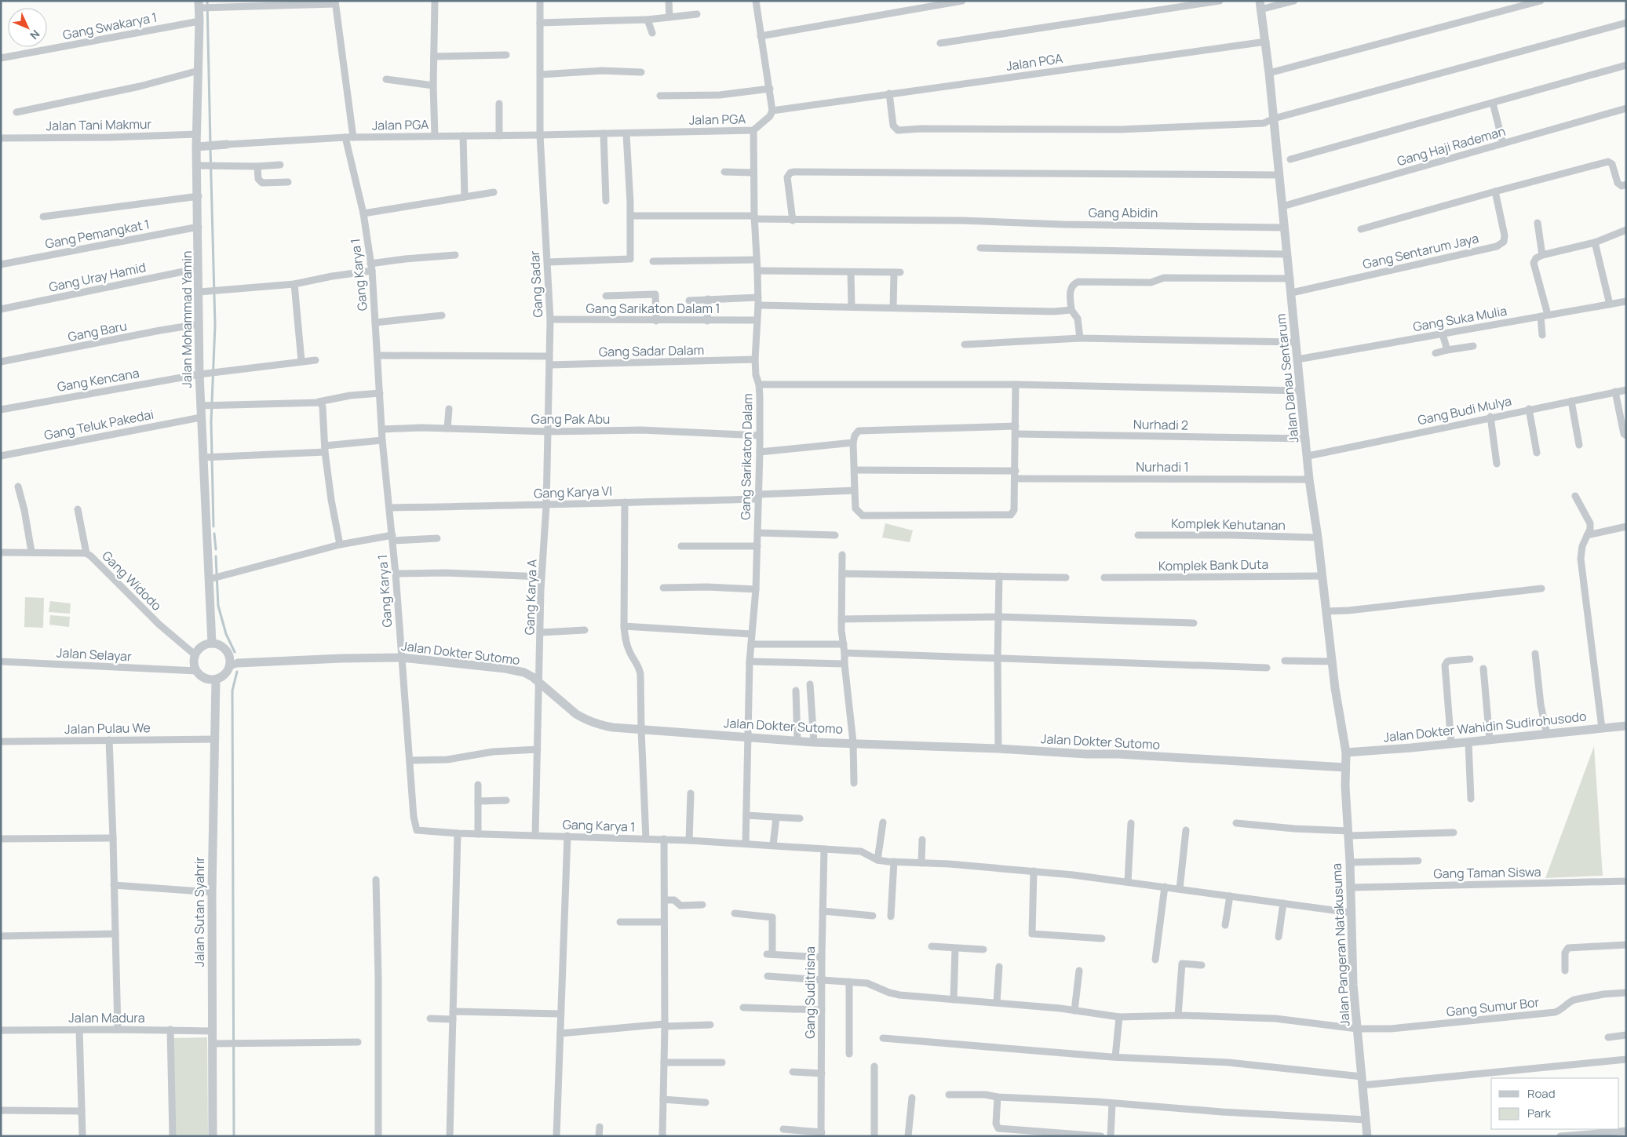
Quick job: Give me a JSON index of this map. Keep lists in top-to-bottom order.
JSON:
{
  "streets": {
    "street": [
      "Gang Swakarya 1",
      "Jalan PGA",
      "Jalan Tani Makmur",
      "Gang Haji Rademan",
      "Gang Abidin",
      "Gang Pemangkat 1",
      "Gang Sentarum Jaya",
      "Gang Karya 1",
      "Gang Uray Hamid",
      "Gang Sadar",
      "Gang Sarikaton Dalam 1",
      "Gang Suka Mulia",
      "Jalan Mohammad Yamin",
      "Gang Baru",
      "Gang Sadar Dalam",
      "Jalan Danau Sentarum",
      "Gang Kencana",
      "Gang Budi Mulya",
      "Gang Pak Abu",
      "Gang Teluk Pakedai",
      "Nurhadi 2",
      "Gang Sarikaton Dalam",
      "Nurhadi 1",
      "Gang Karya VI",
      "Komplek Kehutanan",
      "Komplek Bank Duta",
      "Gang Widodo",
      "Gang Karya A",
      "Jalan Dokter Sutomo",
      "Jalan Selayar",
      "Jalan Dokter Wahidin Sudirohusodo",
      "Jalan Pulau We",
      "Gang Taman Siswa",
      "Jalan Sutan Syahrir",
      "Jalan Pangeran Natakusuma",
      "Gang Suditrisna",
      "Gang Sumur Bor",
      "Jalan Madura"
    ]
  },
  "crossings": [
    ["Gang Swakarya 1", "Jalan Mohammad Yamin"],
    ["Jalan PGA", "Gang Karya 1"],
    ["Jalan PGA", "Gang Sadar"],
    ["Jalan PGA", "Jalan Danau Sentarum"],
    ["Jalan PGA", "Gang Sarikaton Dalam"],
    ["Jalan Tani Makmur", "Jalan Mohammad Yamin"],
    ["Gang Haji Rademan", "Jalan Danau Sentarum"],
    ["Gang Abidin", "Jalan Danau Sentarum"],
    ["Gang Abidin", "Gang Sarikaton Dalam"],
    ["Gang Pemangkat 1", "Jalan Mohammad Yamin"],
    ["Gang Sentarum Jaya", "Jalan Danau Sentarum"],
    ["Gang Karya 1", "Gang Pak Abu"],
    ["Gang Karya 1", "Gang Sarikaton Dalam"],
    ["Gang Karya 1", "Gang Karya VI"],
    ["Gang Karya 1", "Gang Karya A"],
    ["Gang Karya 1", "Jalan Dokter Sutomo"],
    ["Gang Karya 1", "Jalan Pangeran Natakusuma"],
    ["Gang Karya 1", "Gang Suditrisna"],
    ["Gang Uray Hamid", "Jalan Mohammad Yamin"],
    ["Gang Sadar", "Gang Sarikaton Dalam 1"],
    ["Gang Sadar", "Gang Sadar Dalam"],
    ["Gang Sadar", "Gang Pak Abu"],
    ["Gang Sadar", "Gang Karya A"],
    ["Gang Sarikaton Dalam 1", "Gang Sarikaton Dalam"],
    ["Gang Suka Mulia", "Jalan Danau Sentarum"],
    ["Jalan Mohammad Yamin", "Gang Baru"],
    ["Jalan Mohammad Yamin", "Gang Kencana"],
    ["Jalan Mohammad Yamin", "Gang Teluk Pakedai"],
    ["Jalan Mohammad Yamin", "Gang Widodo"],
    ["Jalan Mohammad Yamin", "Jalan Dokter Sutomo"],
    ["Jalan Mohammad Yamin", "Jalan Selayar"],
    ["Jalan Mohammad Yamin", "Jalan Sutan Syahrir"],
    ["Gang Sadar Dalam", "Gang Sarikaton Dalam"],
    ["Jalan Danau Sentarum", "Gang Budi Mulya"],
    ["Jalan Danau Sentarum", "Nurhadi 2"],
    ["Jalan Danau Sentarum", "Nurhadi 1"],
    ["Jalan Danau Sentarum", "Komplek Kehutanan"],
    ["Jalan Danau Sentarum", "Komplek Bank Duta"],
    ["Jalan Danau Sentarum", "Jalan Dokter Wahidin Sudirohusodo"],
    ["Jalan Danau Sentarum", "Jalan Pangeran Natakusuma"],
    ["Gang Pak Abu", "Gang Sarikaton Dalam"],
    ["Gang Pak Abu", "Gang Karya A"],
    ["Gang Sarikaton Dalam", "Gang Karya VI"],
    ["Gang Sarikaton Dalam", "Jalan Dokter Sutomo"],
    ["Gang Karya VI", "Gang Karya A"],
    ["Gang Widodo", "Jalan Dokter Sutomo"],
    ["Gang Widodo", "Jalan Selayar"],
    ["Gang Widodo", "Jalan Sutan Syahrir"],
    ["Gang Karya A", "Jalan Dokter Sutomo"],
    ["Jalan Dokter Sutomo", "Jalan Selayar"],
    ["Jalan Dokter Sutomo", "Jalan Sutan Syahrir"],
    ["Jalan Dokter Sutomo", "Jalan Pangeran Natakusuma"],
    ["Jalan Selayar", "Jalan Sutan Syahrir"],
    ["Jalan Dokter Wahidin Sudirohusodo", "Jalan Pangeran Natakusuma"],
    ["Jalan Pulau We", "Jalan Sutan Syahrir"],
    ["Gang Taman Siswa", "Jalan Pangeran Natakusuma"],
    ["Jalan Sutan Syahrir", "Jalan Madura"],
    ["Jalan Pangeran Natakusuma", "Gang Sumur Bor"],
    ["Gang Suditrisna", "Gang Sumur Bor"]
  ],
  "legend": ["Road", "Park"],
  "north": "bottom right"
}
